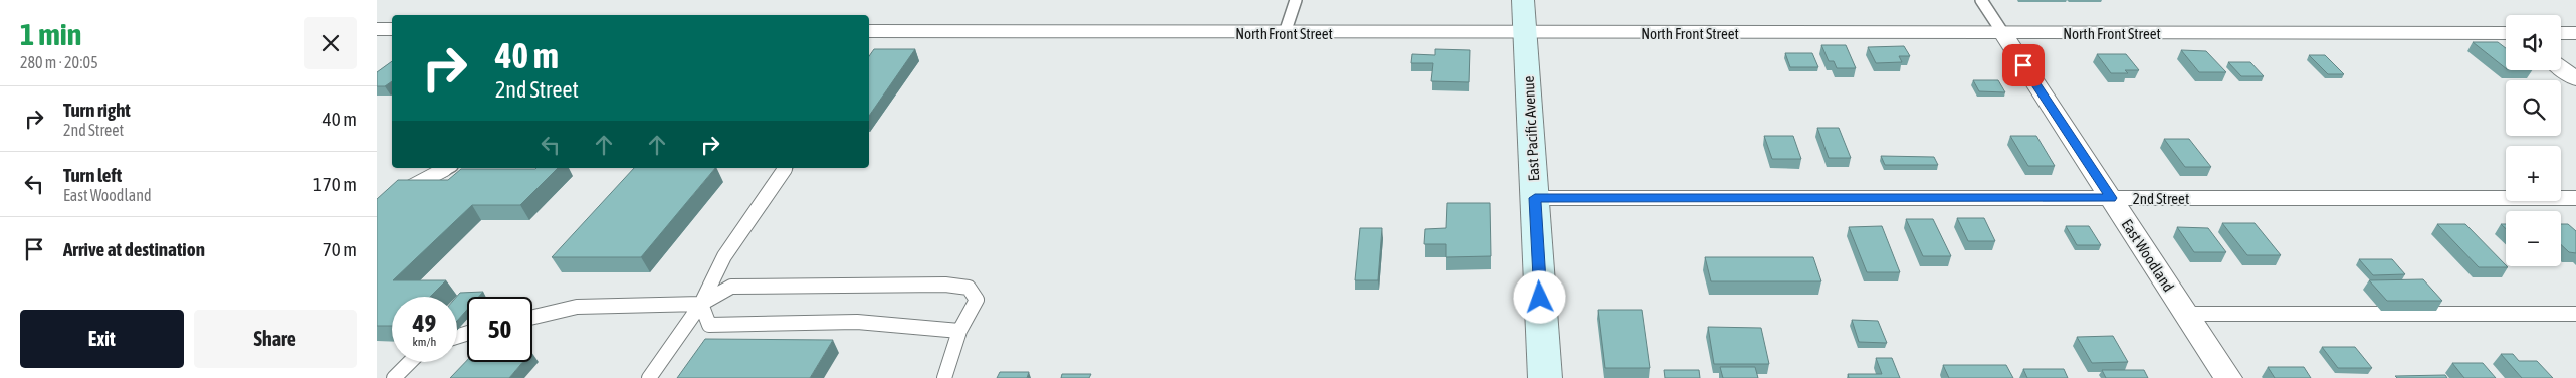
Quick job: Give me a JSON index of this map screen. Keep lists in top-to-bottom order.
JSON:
{
  "streets": {
    "main road": ["East Pacific Avenue"],
    "street": ["North Front Street", "2nd Street", "East Woodland"]
  },
  "crossings": [
    ["North Front Street", "East Pacific Avenue"],
    ["North Front Street", "East Woodland"],
    ["East Pacific Avenue", "2nd Street"],
    ["2nd Street", "East Woodland"]
  ],
  "page": {
    "heading": ["1 min", "280 m · 20:05"],
    "map_buttons": ["+", "−"],
    "turn": ["40 m", "2nd Street"],
    "list": [
      {
        "name": "Turn right",
        "note": "2nd Street",
        "value": "40 m"
      },
      {
        "name": "Turn left",
        "note": "East Woodland",
        "value": "170 m"
      },
      {
        "name": "Arrive at destination",
        "value": "70 m"
      }
    ],
    "speed": "49 km/h",
    "limit": "50",
    "buttons": ["Exit", "Share"]
  }
}
